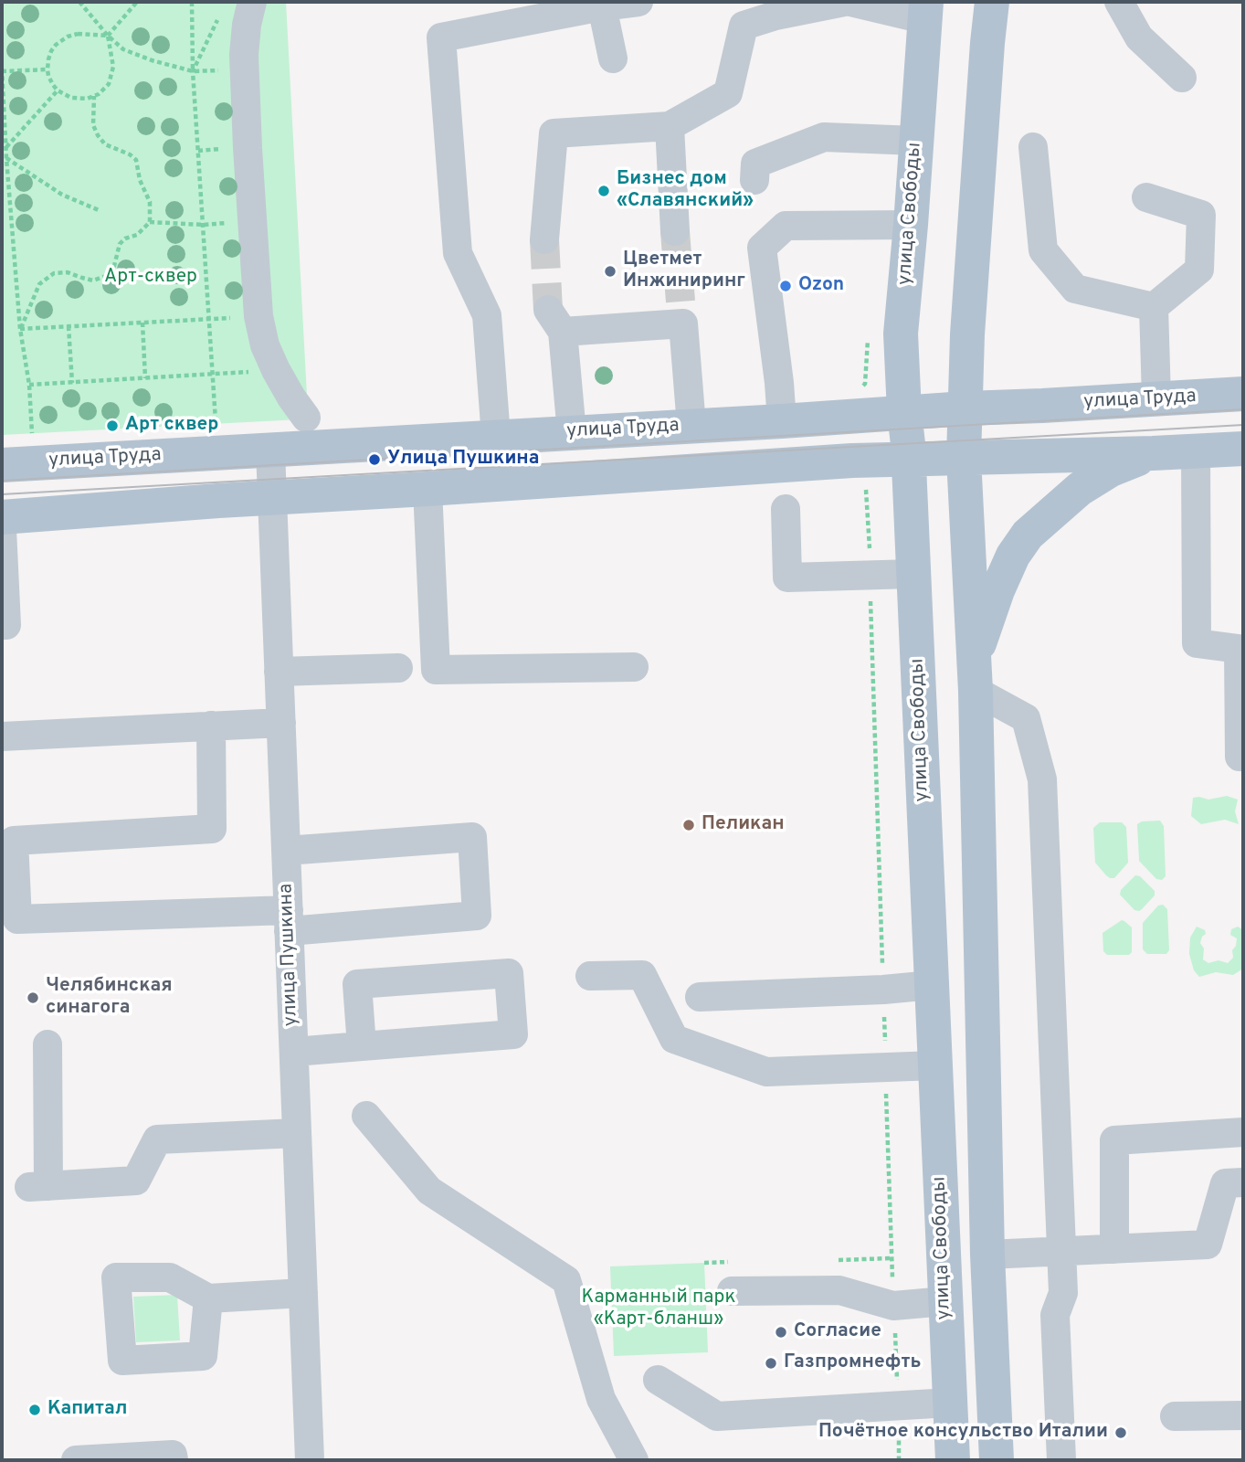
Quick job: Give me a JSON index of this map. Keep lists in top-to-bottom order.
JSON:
{
  "streets": {
    "main road": ["улица Свободы", "улица Труда"],
    "street": ["улица Пушкина"]
  },
  "crossings": [
    ["улица Свободы", "улица Труда"],
    ["улица Труда", "улица Пушкина"]
  ],
  "parks": ["Арт-сквер", "Карманный парк «Карт-бланш»"],
  "places": [
    "Бизнес дом «Славянский»",
    "Цветмет Инжиниринг",
    "Ozon",
    "Арт сквер",
    "Улица Пушкина",
    "Пеликан",
    "Челябинская синагога",
    "Согласие",
    "Газпромнефть",
    "Капитал",
    "Почётное консульство Италии"
  ]
}
